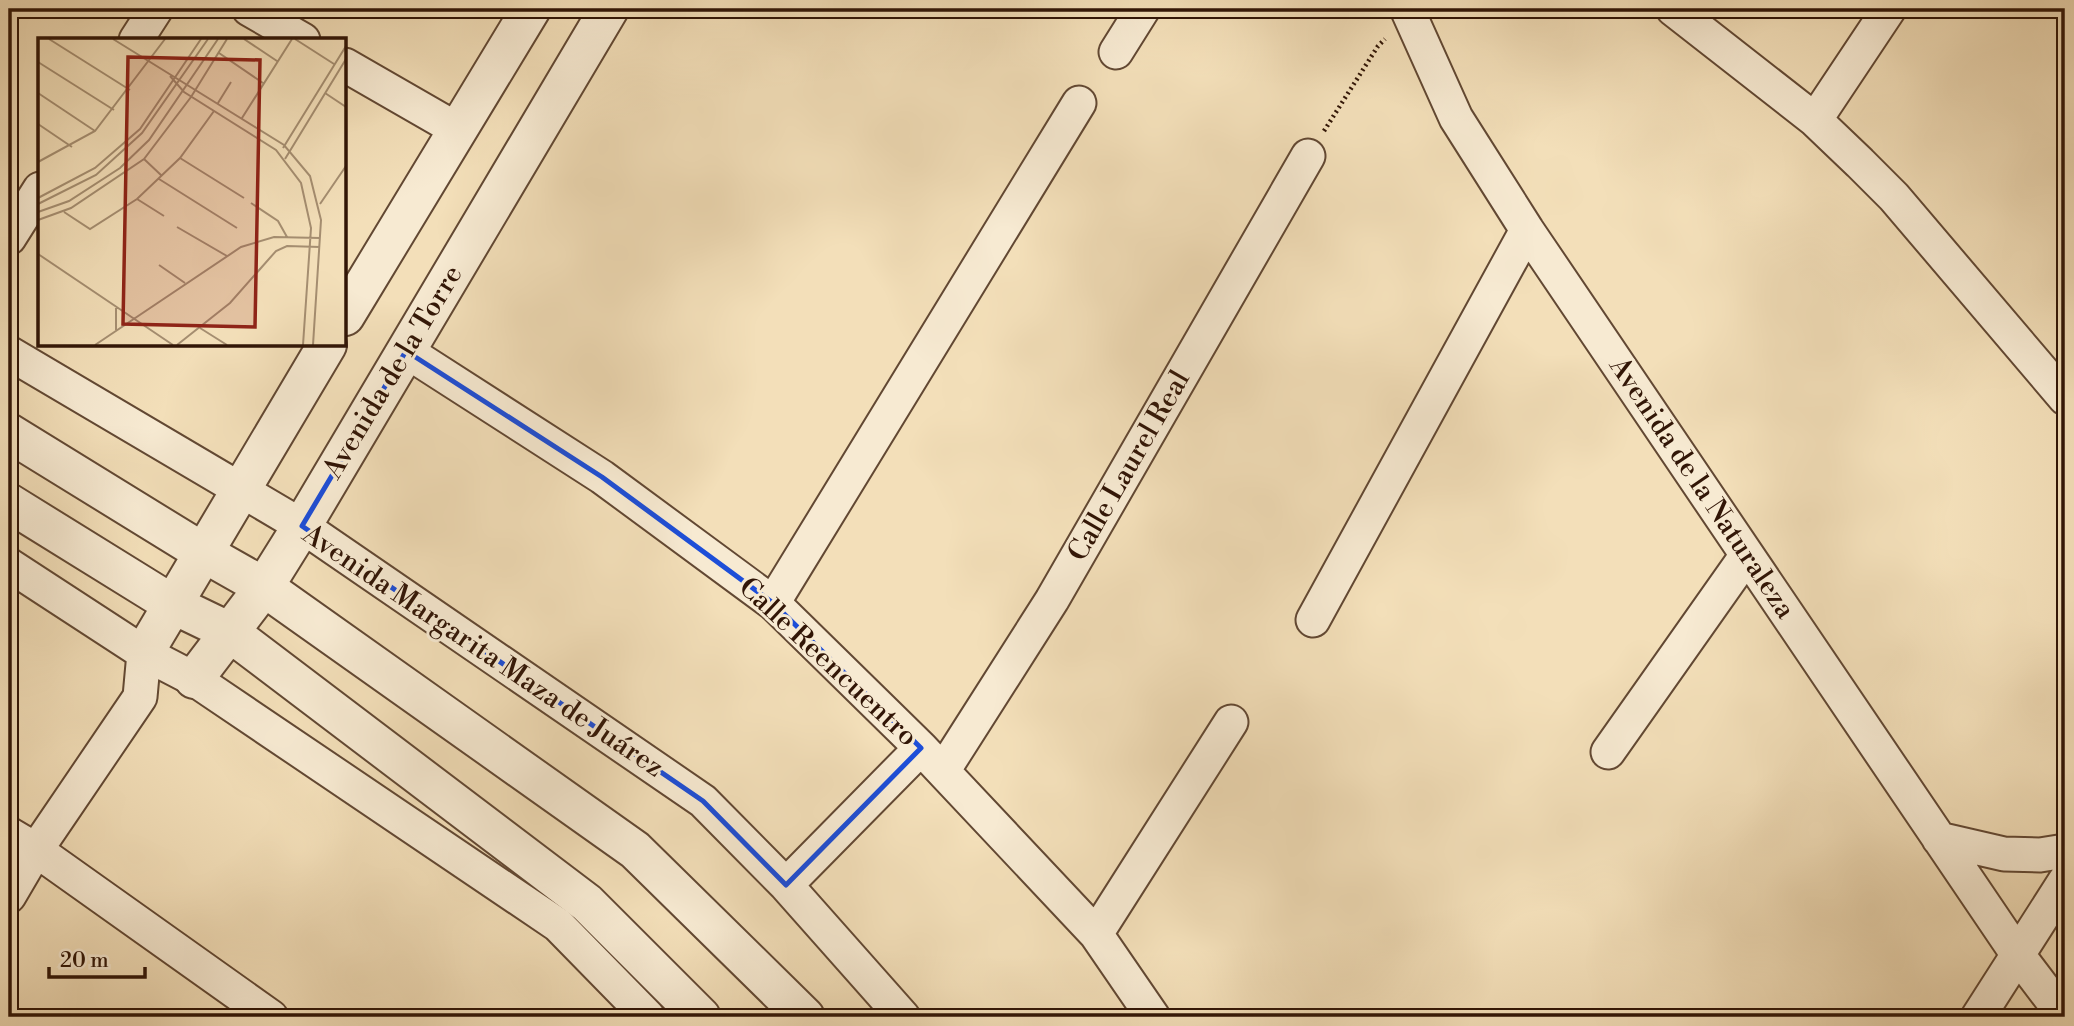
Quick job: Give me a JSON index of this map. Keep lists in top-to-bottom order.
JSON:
{
  "streets": {
    "street": [
      "Avenida de la Torre",
      "Calle Laurel Real",
      "Avenida de la Naturaleza",
      "Avenida Margarita Maza de Juárez",
      "Calle Reencuentro"
    ]
  },
  "crossings": [
    ["Avenida de la Torre", "Avenida Margarita Maza de Juárez"],
    ["Avenida de la Torre", "Calle Reencuentro"],
    ["Calle Laurel Real", "Avenida Margarita Maza de Juárez"],
    ["Calle Laurel Real", "Calle Reencuentro"]
  ],
  "scale_bar": "20 m"
}
